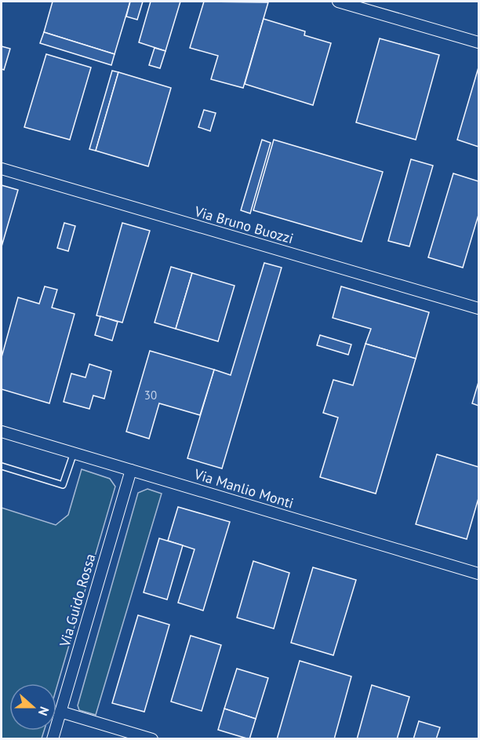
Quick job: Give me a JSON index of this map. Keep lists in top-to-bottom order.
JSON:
{
  "streets": {
    "street": ["Via Bruno Buozzi", "Via Manlio Monti", "Via Guido Rossa"]
  },
  "crossings": [
    ["Via Manlio Monti", "Via Guido Rossa"]
  ],
  "house_numbers": ["30"],
  "north": "right"
}
